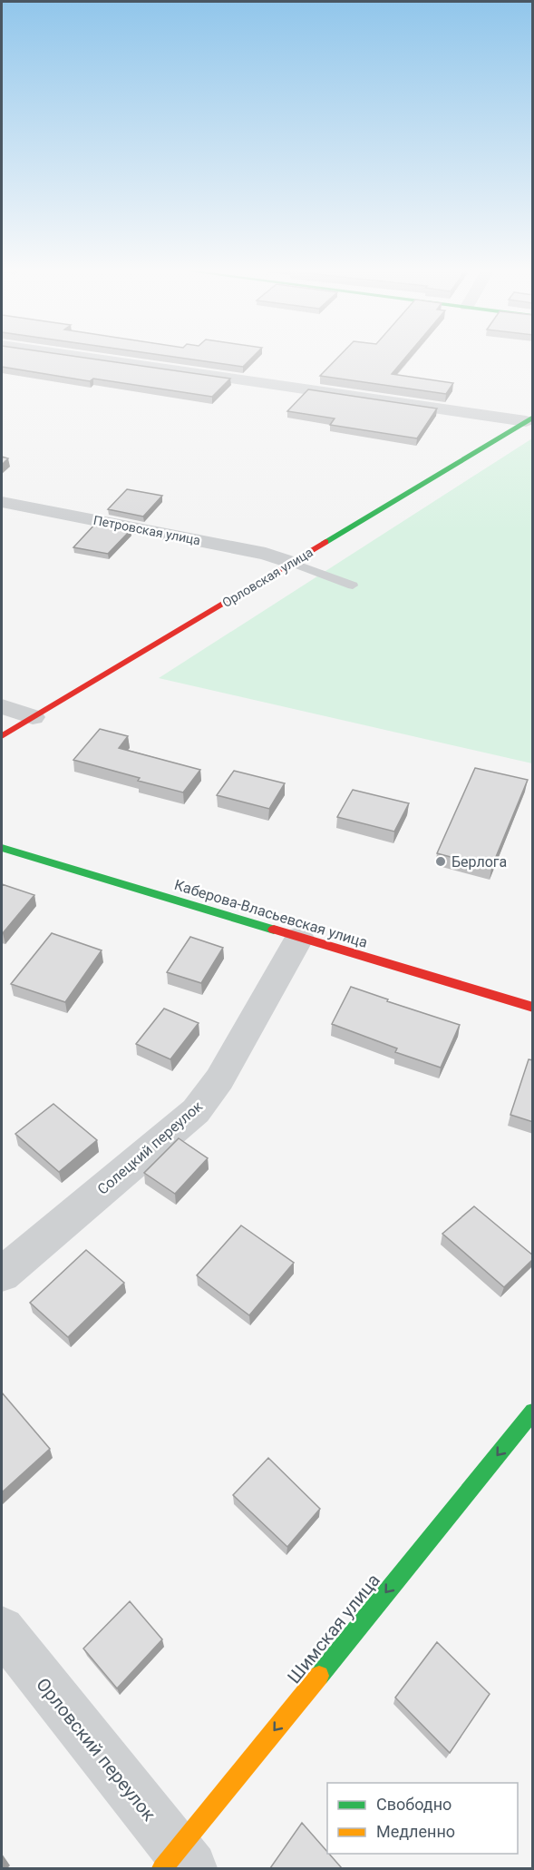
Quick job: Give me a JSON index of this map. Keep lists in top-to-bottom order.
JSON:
{
  "streets": {
    "main road": ["Орловская улица", "Каберова-Власьевская улица", "Шимская улица"],
    "street": ["Петровская улица", "Солецкий переулок", "Орловский переулок"]
  },
  "crossings": [
    ["Петровская улица", "Орловская улица"],
    ["Каберова-Власьевская улица", "Солецкий переулок"],
    ["Шимская улица", "Орловский переулок"]
  ],
  "one_way": ["Шимская улица"],
  "places": ["Берлога"],
  "legend": ["Свободно", "Медленно"]
}
